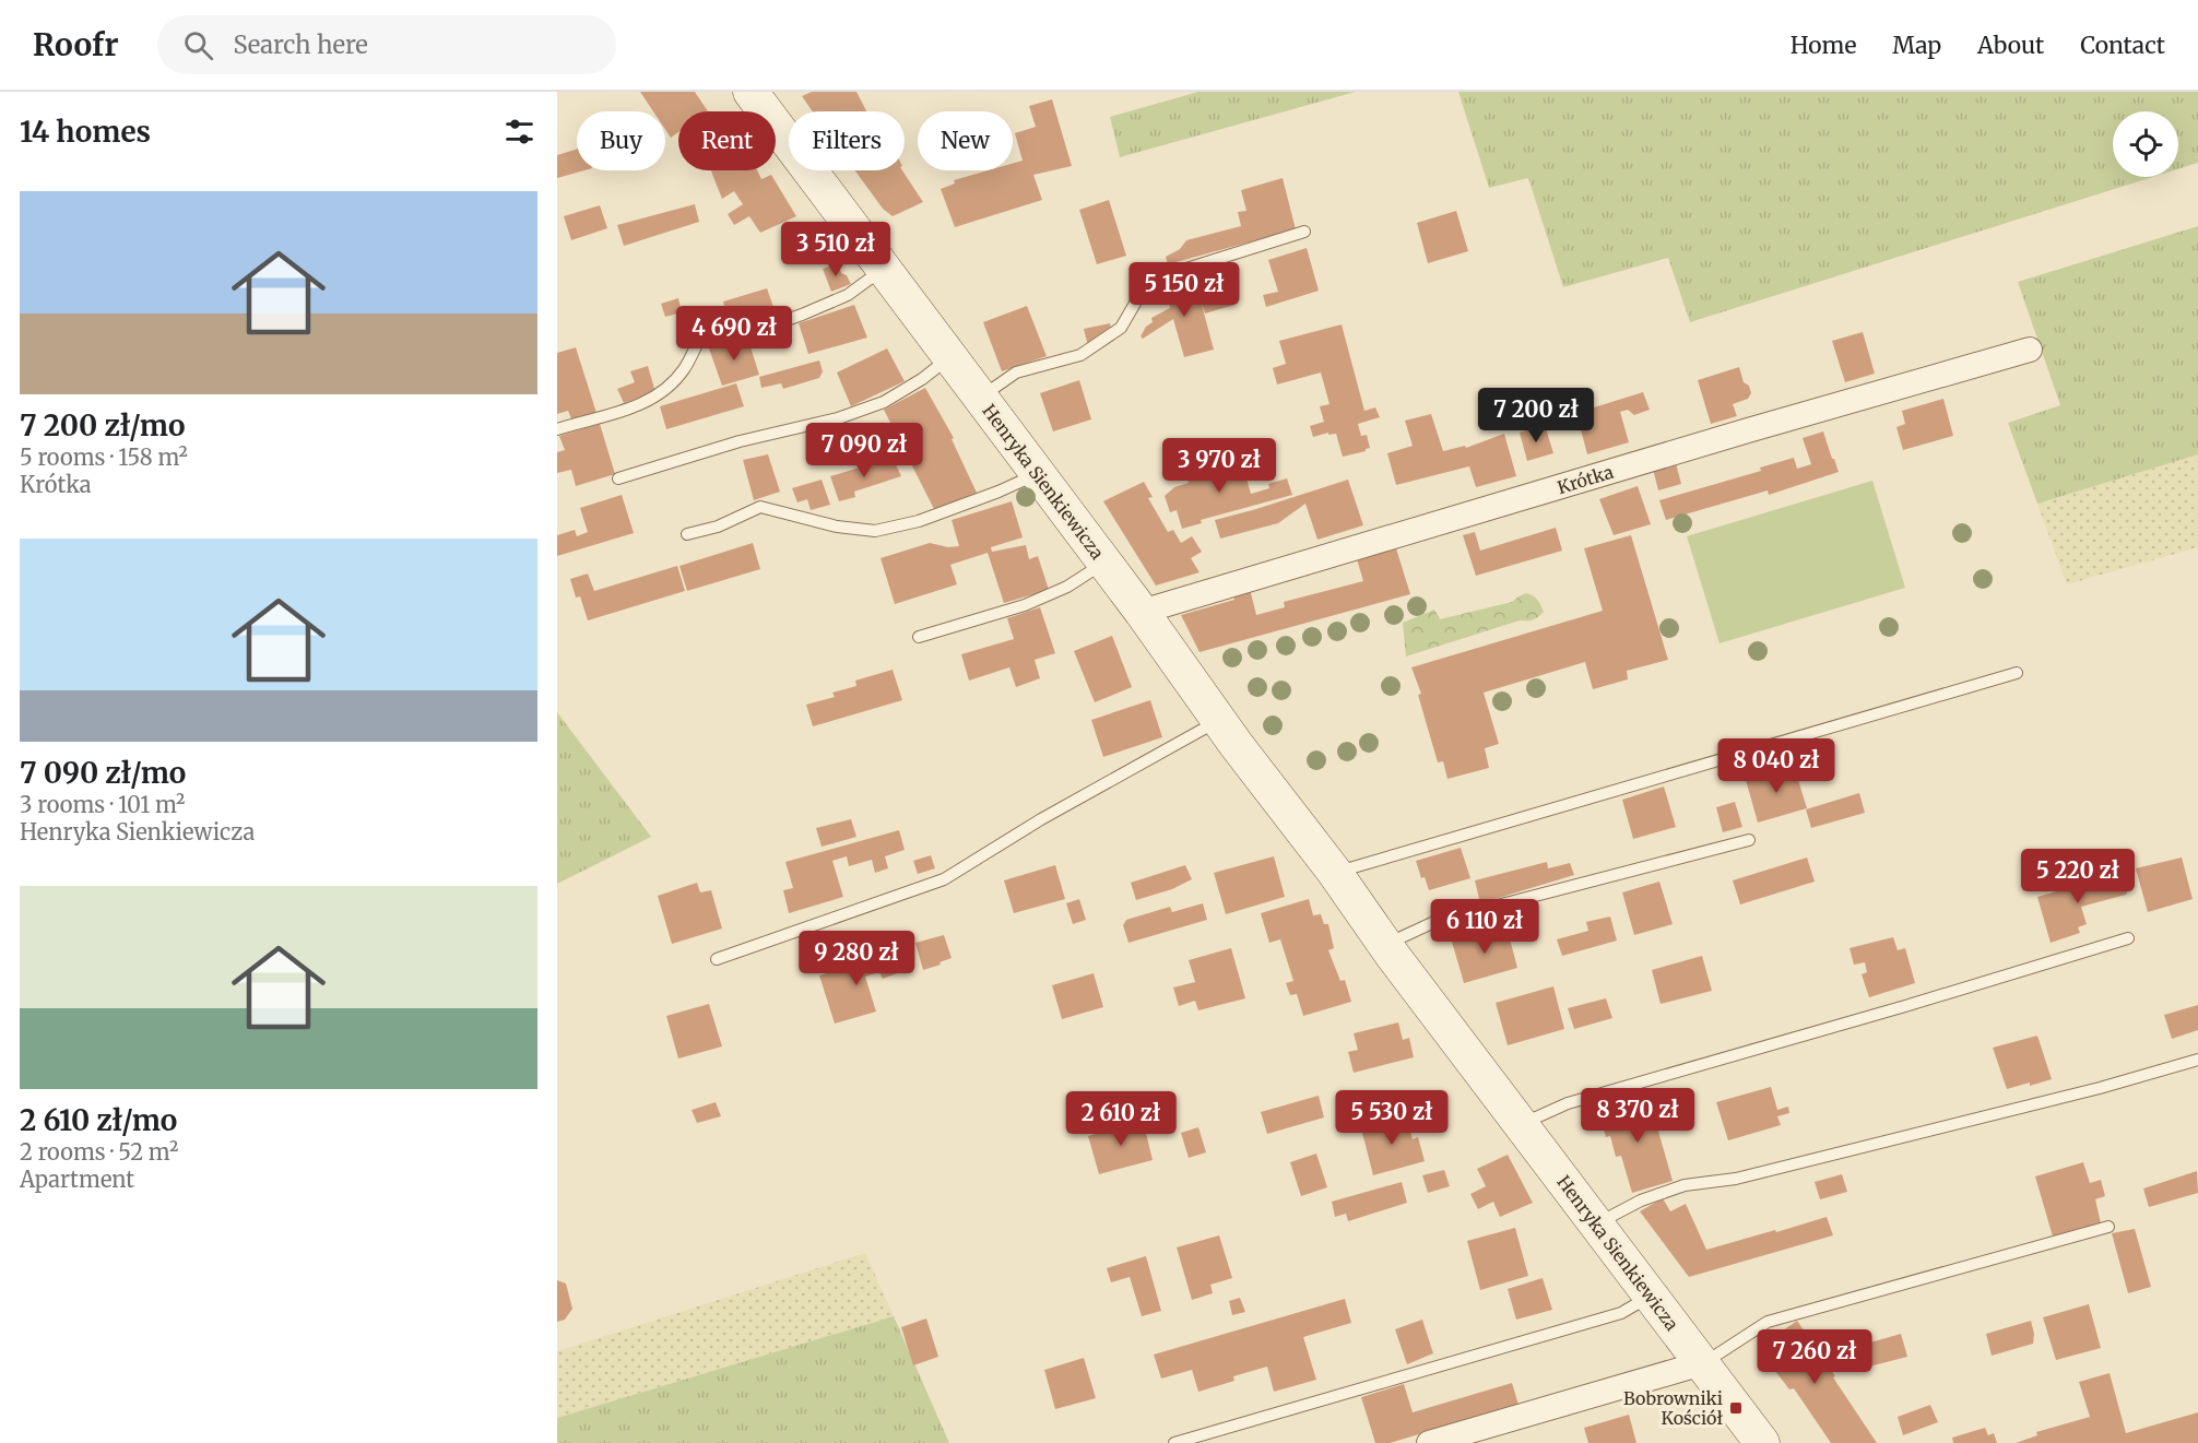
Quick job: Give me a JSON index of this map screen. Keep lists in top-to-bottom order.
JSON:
{
  "streets": {
    "street": ["Krótka", "Henryka Sienkiewicza"]
  },
  "crossings": [
    ["Krótka", "Henryka Sienkiewicza"]
  ],
  "places": {
    "transit": ["Bobrowniki Kościół"]
  },
  "page": {
    "header": "Roofr",
    "search": "Search here",
    "nav": [
      "Home",
      "Map",
      "About",
      "Contact"
    ],
    "heading": "14 homes",
    "chip": [
      "Buy",
      "Rent",
      "Filters",
      "New"
    ],
    "list": [
      {
        "name": "7 200 zł/mo",
        "note": "5 rooms · 158 m² · Krótka"
      },
      {
        "name": "7 090 zł/mo",
        "note": "3 rooms · 101 m² · Henryka Sienkiewicza"
      },
      {
        "name": "2 610 zł/mo",
        "note": "2 rooms · 52 m² · Apartment"
      }
    ],
    "price": [
      "3 510 zł",
      "5 150 zł",
      "4 690 zł",
      "7 200 zł",
      "7 090 zł",
      "3 970 zł",
      "8 040 zł",
      "5 220 zł",
      "6 110 zł",
      "9 280 zł",
      "8 370 zł",
      "5 530 zł",
      "2 610 zł",
      "7 260 zł"
    ]
  }
}
